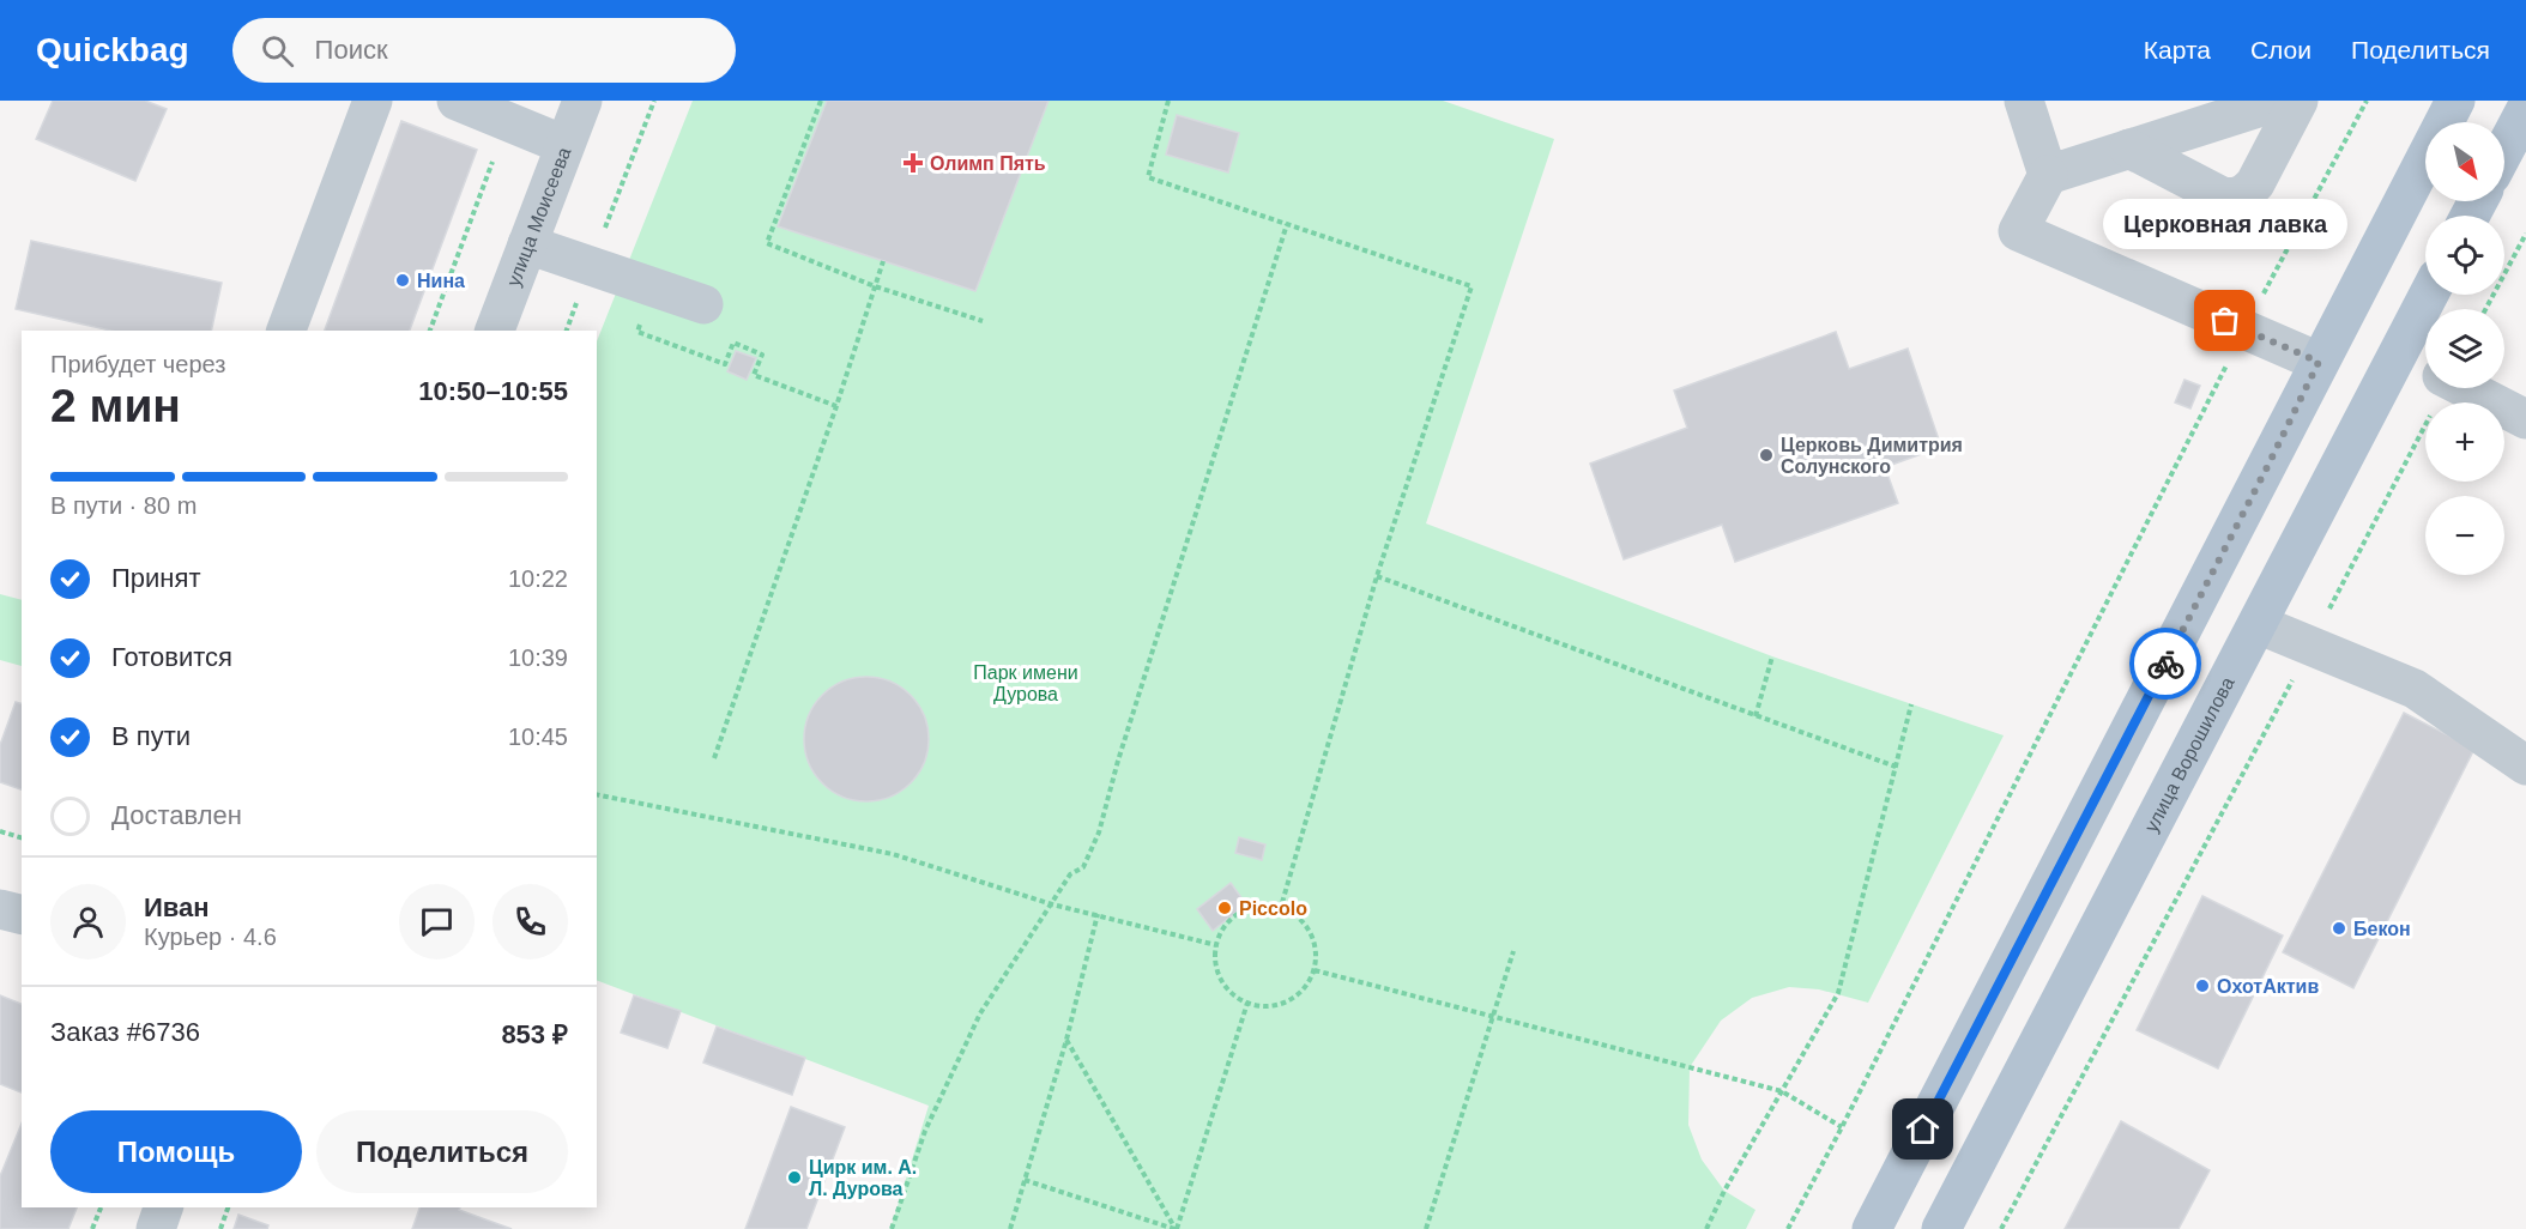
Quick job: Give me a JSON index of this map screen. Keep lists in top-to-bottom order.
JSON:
{
  "streets": {
    "main road": ["улица Ворошилова"],
    "street": ["улица Моисеева"]
  },
  "parks": ["Парк имени Дурова"],
  "places": {
    "health": ["Олимп Пять"],
    "other": [
      "Нина",
      "Церковная лавка",
      "Церковь Димитрия Солунского",
      "Piccolo",
      "Бекон",
      "ОхотАктив",
      "Цирк им. А. Л. Дурова"
    ]
  },
  "north": "bottom right",
  "page": {
    "header": "Quickbag",
    "search": "Поиск",
    "nav": ["Карта", "Слои", "Поделиться"],
    "map_buttons": ["+", "−"],
    "bubble": "Церковная лавка",
    "heading": ["2 мин", "Прибудет через", "10:50–10:55"],
    "panel": [
      "Иван",
      "Курьер · 4.6",
      "Заказ #6736",
      "853 ₽"
    ],
    "bar": "В пути · 80 m",
    "list": [
      ["Принят", "10:22"],
      ["Готовится", "10:39"],
      ["В пути", "10:45"],
      "Доставлен"
    ],
    "buttons": ["Помощь", "Поделиться"]
  }
}
